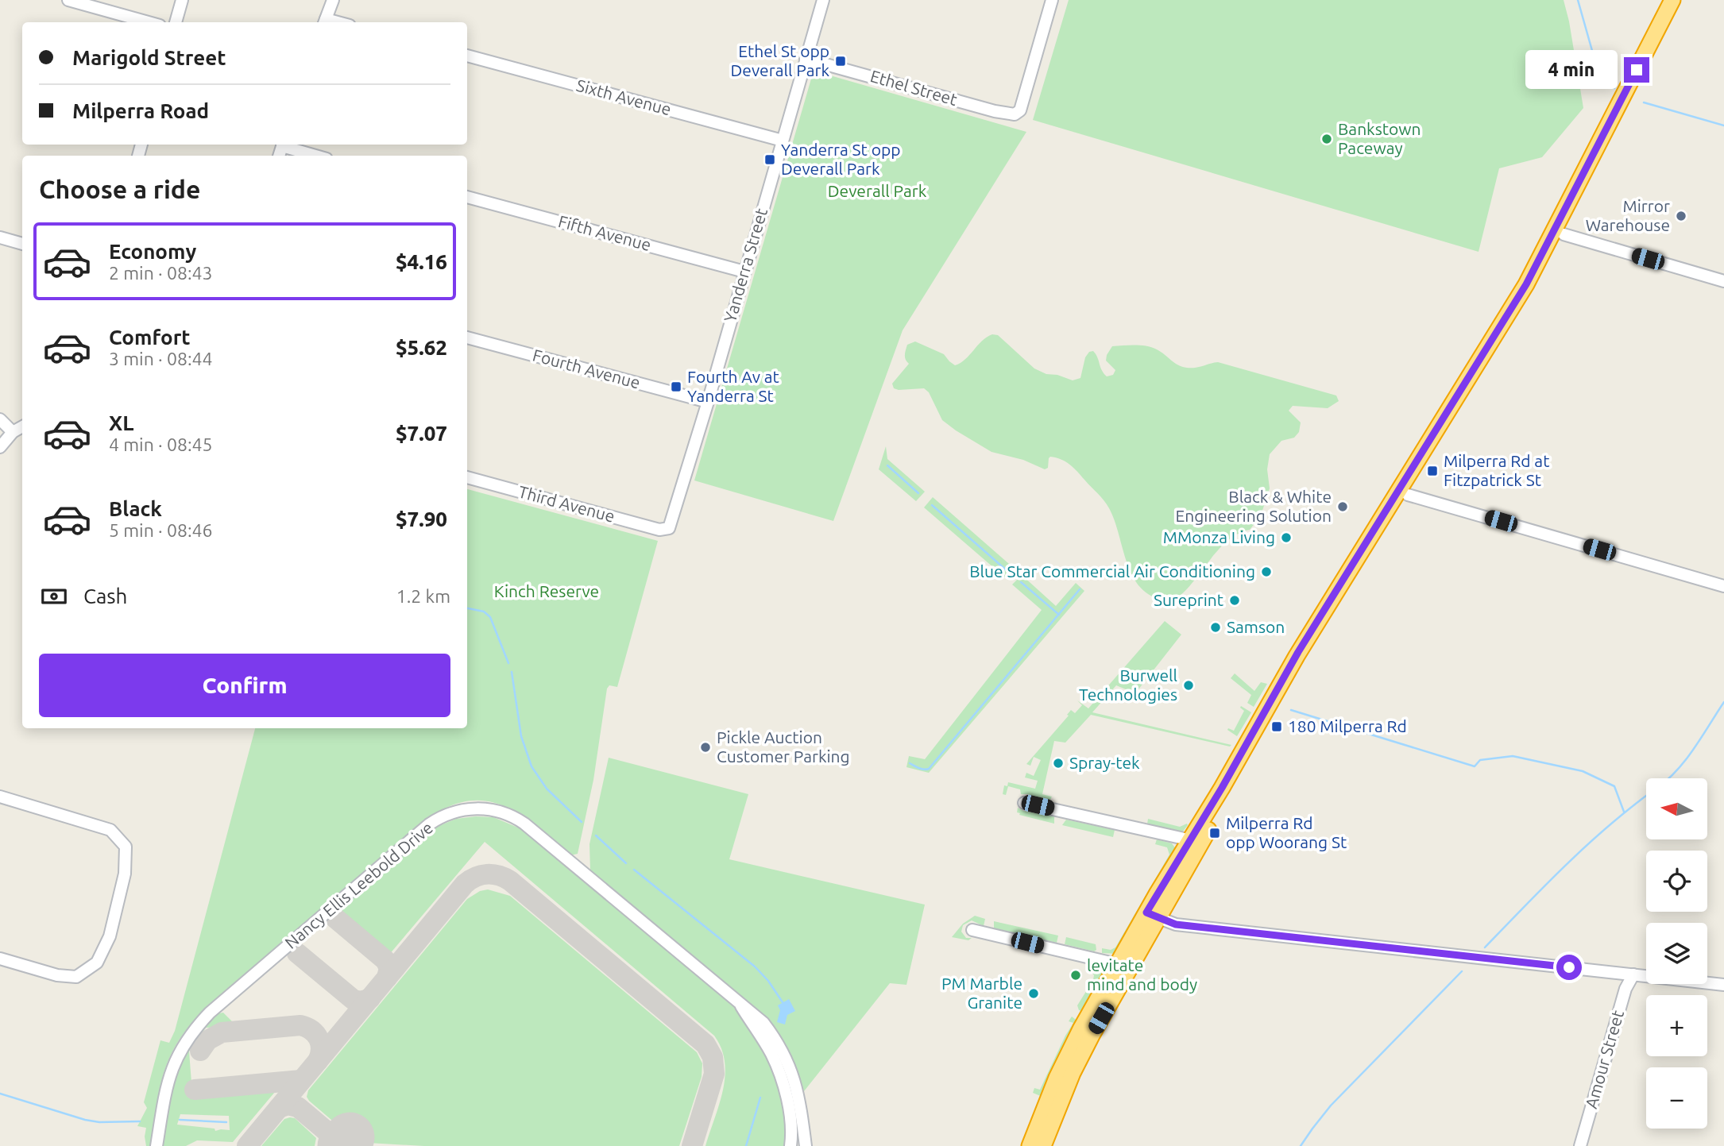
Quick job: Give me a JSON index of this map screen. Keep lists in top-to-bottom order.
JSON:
{
  "streets": {
    "street": [
      "Ethel Street",
      "Sixth Avenue",
      "Fifth Avenue",
      "Yanderra Street",
      "Fourth Avenue",
      "Third Avenue",
      "Nancy Ellis Leebold Drive",
      "Amour Street"
    ]
  },
  "crossings": [
    ["Ethel Street", "Yanderra Street"],
    ["Sixth Avenue", "Yanderra Street"],
    ["Fifth Avenue", "Yanderra Street"],
    ["Yanderra Street", "Fourth Avenue"],
    ["Yanderra Street", "Third Avenue"]
  ],
  "parks": ["Deverall Park", "Kinch Reserve"],
  "places": {
    "transit": [
      "Ethel St opp Deverall Park",
      "Yanderra St opp Deverall Park",
      "Fourth Av at Yanderra St",
      "Milperra Rd at Fitzpatrick St",
      "180 Milperra Rd",
      "Milperra Rd opp Woorang St"
    ],
    "other": [
      "Bankstown Paceway",
      "Mirror Warehouse",
      "Black & White Engineering Solution",
      "MMonza Living",
      "Blue Star Commercial Air Conditioning",
      "Sureprint",
      "Samson",
      "Burwell Technologies",
      "Pickle Auction Customer Parking",
      "Spray-tek",
      "levitate mind and body",
      "PM Marble Granite"
    ]
  },
  "north": "left",
  "page": {
    "banner": ["Marigold Street", "Milperra Road"],
    "bubble": "4 min",
    "heading": "Choose a ride",
    "list": [
      {
        "name": "Economy",
        "note": "2 min · 08:43",
        "value": "$4.16"
      },
      {
        "name": "Comfort",
        "note": "3 min · 08:44",
        "value": "$5.62"
      },
      {
        "name": "XL",
        "note": "4 min · 08:45",
        "value": "$7.07"
      },
      {
        "name": "Black",
        "note": "5 min · 08:46",
        "value": "$7.90"
      }
    ],
    "pay": ["Cash", "1.2 km"],
    "buttons": "Confirm",
    "map_buttons": ["+", "−"]
  }
}
